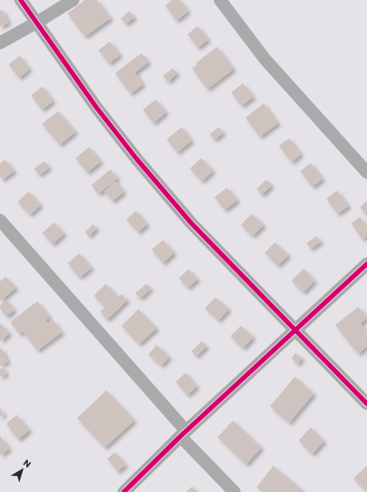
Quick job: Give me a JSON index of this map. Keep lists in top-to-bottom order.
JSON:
{
  "north": "top right"
}
